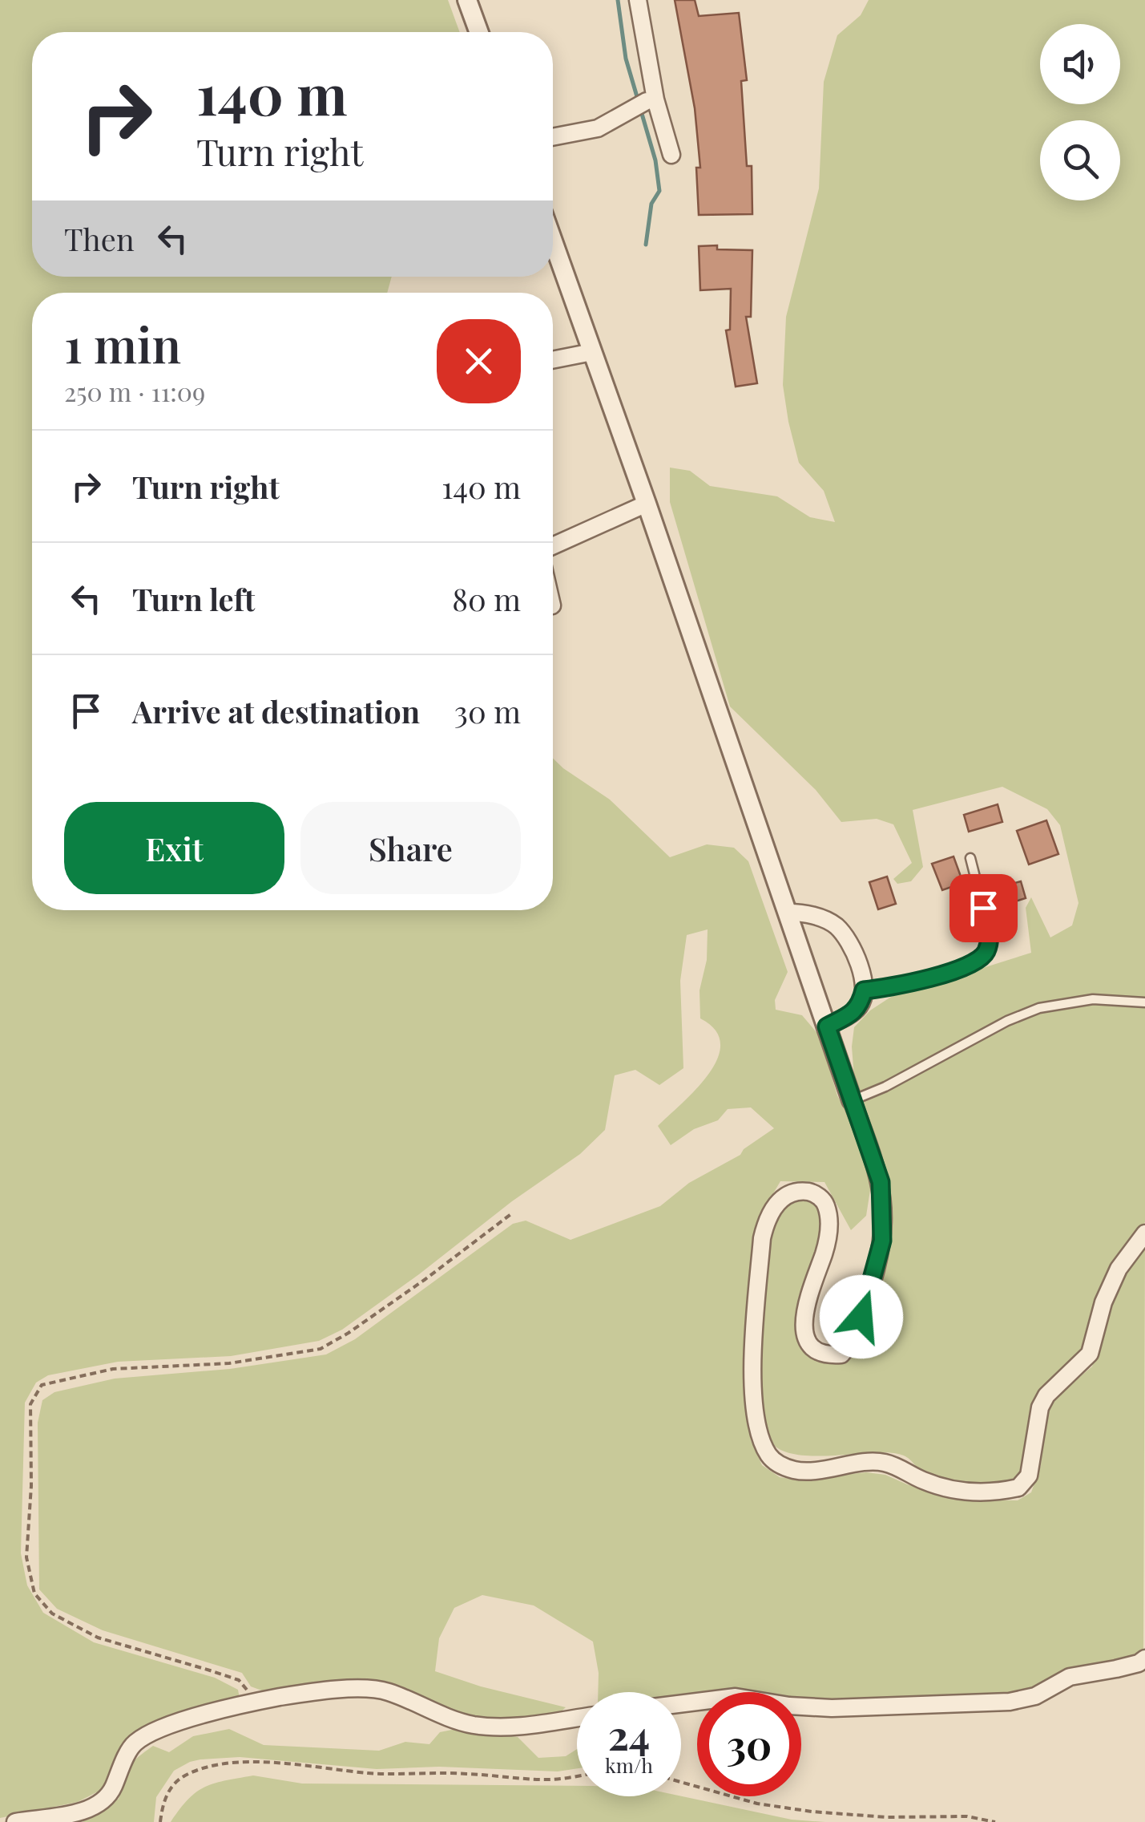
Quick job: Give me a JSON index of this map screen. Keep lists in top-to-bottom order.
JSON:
{
  "page": {
    "turn": ["140 m", "Turn right"],
    "then": "Then",
    "heading": ["1 min", "250 m · 11:09"],
    "list": [
      {
        "name": "Turn right",
        "value": "140 m"
      },
      {
        "name": "Turn left",
        "value": "80 m"
      },
      {
        "name": "Arrive at destination",
        "value": "30 m"
      }
    ],
    "buttons": ["Exit", "Share"],
    "speed": "24 km/h",
    "limit": "30"
  }
}
